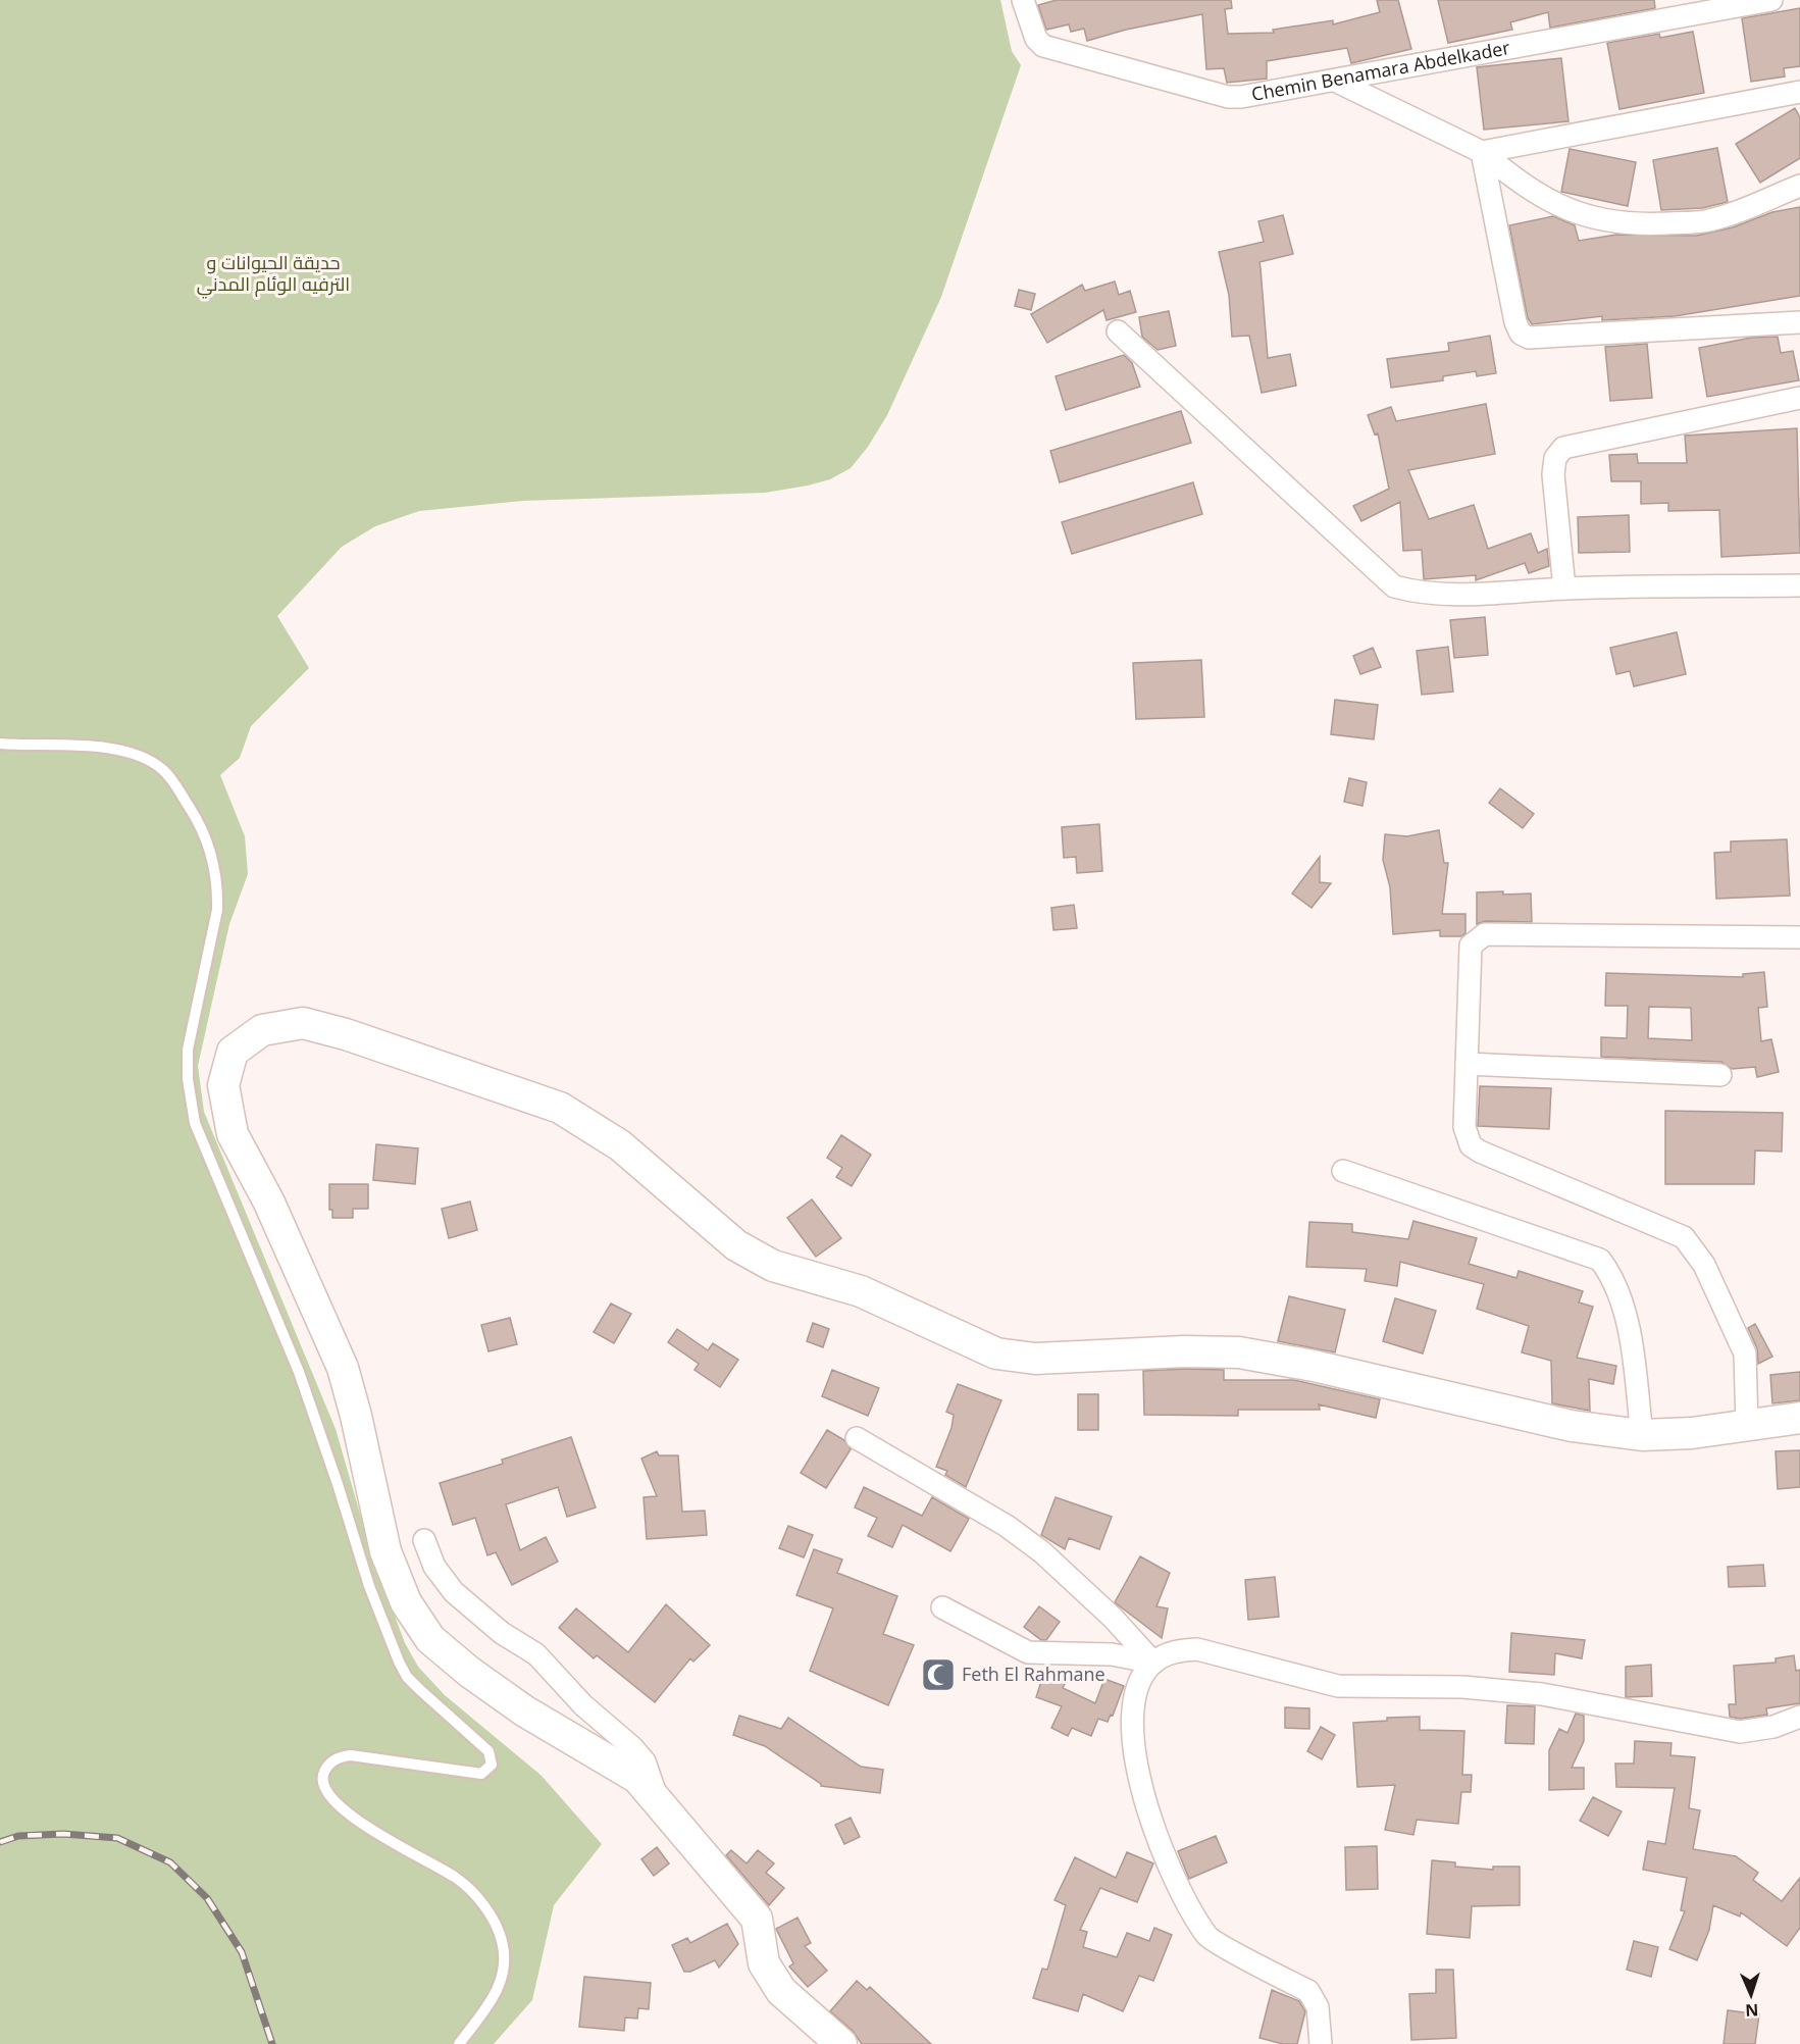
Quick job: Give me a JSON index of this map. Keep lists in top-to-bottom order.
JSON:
{
  "streets": {
    "street": ["Chemin Benamara Abdelkader"]
  },
  "parks": ["حديقة الحيوانات و الترفيه الوئام المدني"],
  "places": {
    "mosque": ["Feth El Rahmane"]
  },
  "north": "bottom"
}
